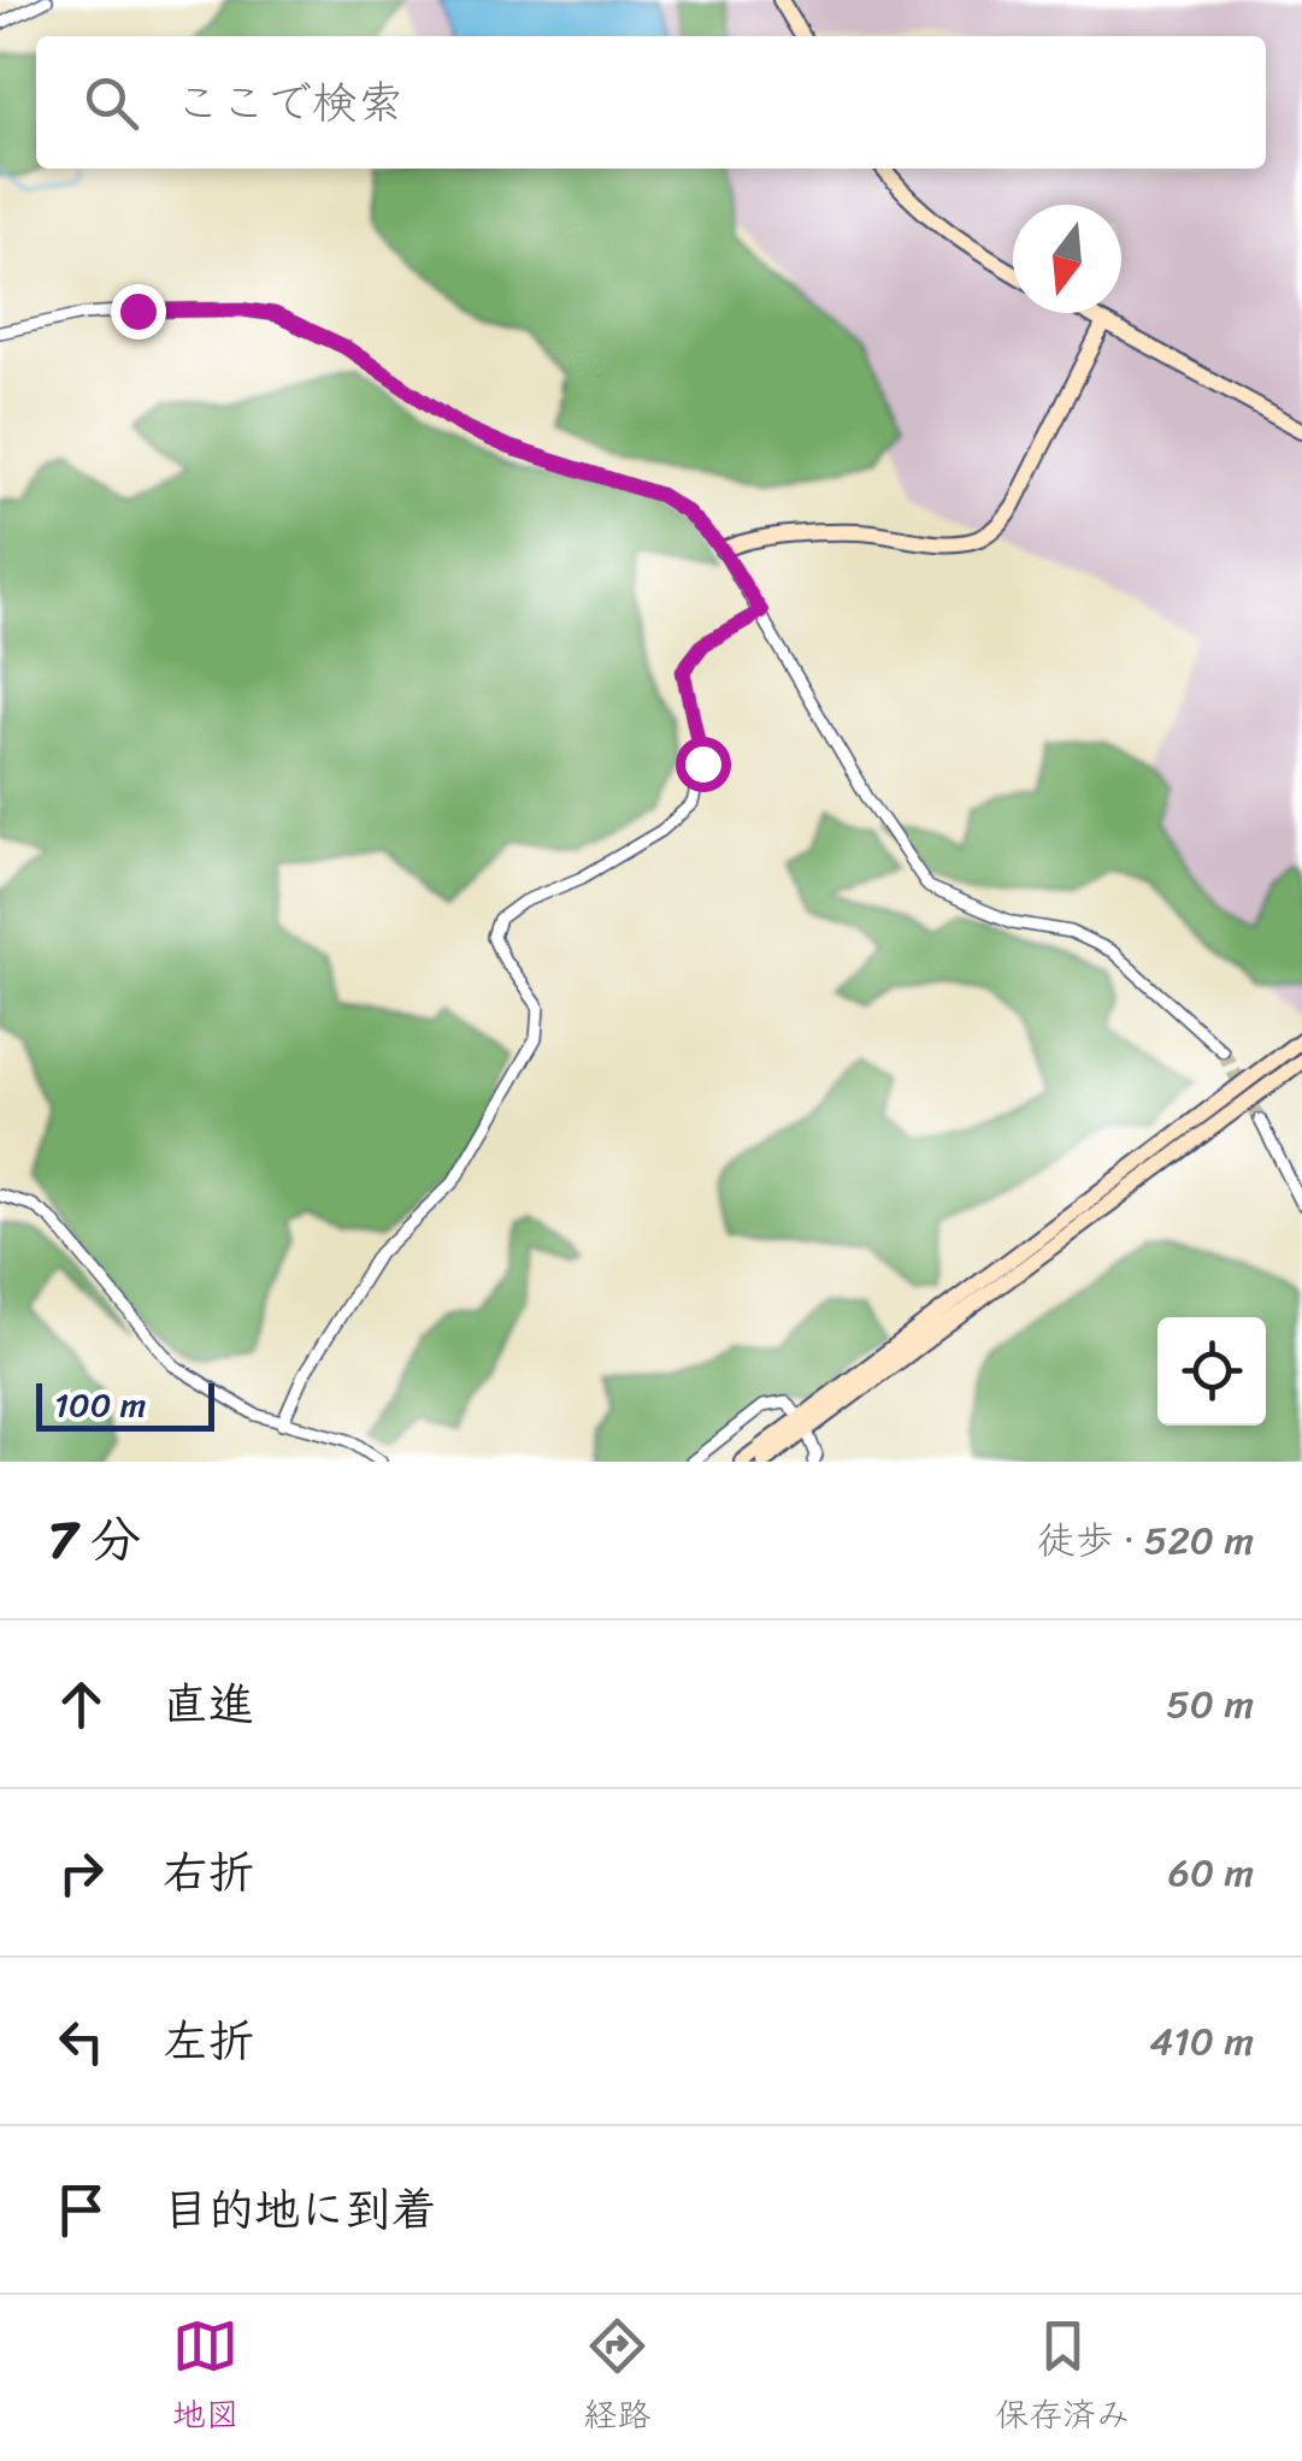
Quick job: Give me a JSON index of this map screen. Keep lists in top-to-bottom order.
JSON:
{
  "scale_bar": "100 m",
  "north": "bottom",
  "page": {
    "search": "ここで検索",
    "scale": "100 m",
    "heading": ["7 分", "徒歩 · 520 m"],
    "list": [
      ["直進", "50 m"],
      ["右折", "60 m"],
      ["左折", "410 m"],
      "目的地に到着"
    ],
    "nav": ["地図", "経路", "保存済み"]
  }
}
